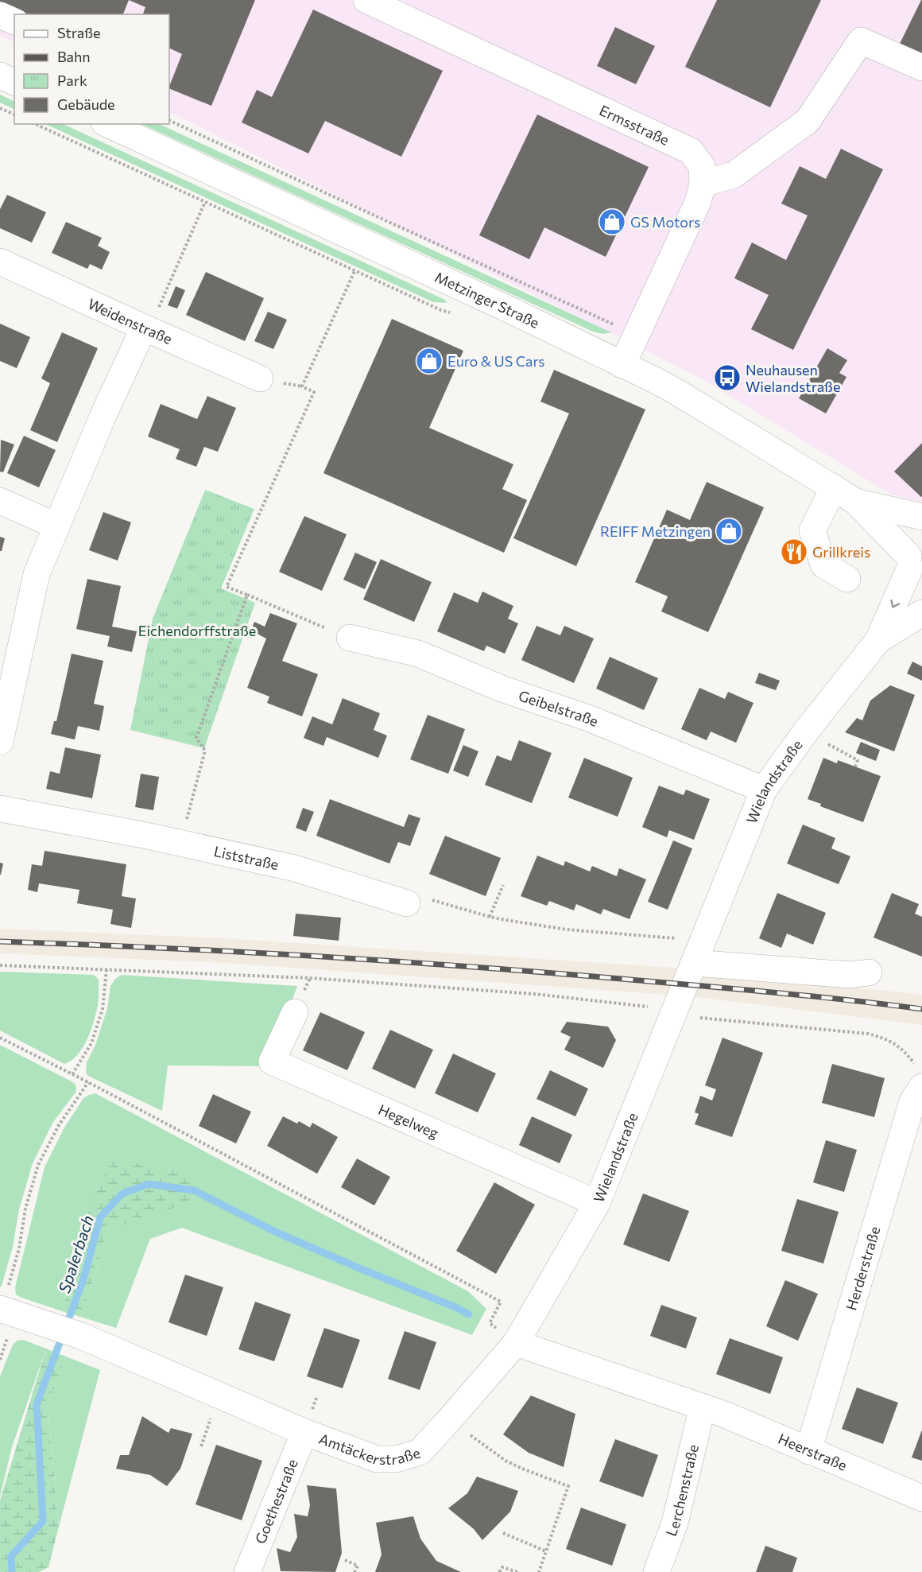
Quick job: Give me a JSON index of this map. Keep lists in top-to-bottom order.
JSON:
{
  "streets": {
    "street": [
      "Ermsstraße",
      "Metzinger Straße",
      "Weidenstraße",
      "Geibelstraße",
      "Wielandstraße",
      "Liststraße",
      "Hegelweg",
      "Herderstraße",
      "Amtäckerstraße",
      "Heerstraße",
      "Lerchenstraße",
      "Goethestraße"
    ]
  },
  "crossings": [
    ["Ermsstraße", "Metzinger Straße"],
    ["Metzinger Straße", "Wielandstraße"],
    ["Geibelstraße", "Wielandstraße"],
    ["Wielandstraße", "Hegelweg"],
    ["Wielandstraße", "Amtäckerstraße"],
    ["Herderstraße", "Heerstraße"],
    ["Amtäckerstraße", "Goethestraße"],
    ["Heerstraße", "Lerchenstraße"]
  ],
  "water": ["Spalerbach"],
  "parks": ["Eichendorffstraße"],
  "places": {
    "shop": ["GS Motors", "Euro & US Cars", "REIFF Metzingen"],
    "bus stop": ["Neuhausen Wielandstraße"],
    "restaurant": ["Grillkreis"]
  },
  "legend": [
    "Straße",
    "Bahn",
    "Park",
    "Gebäude"
  ]
}
